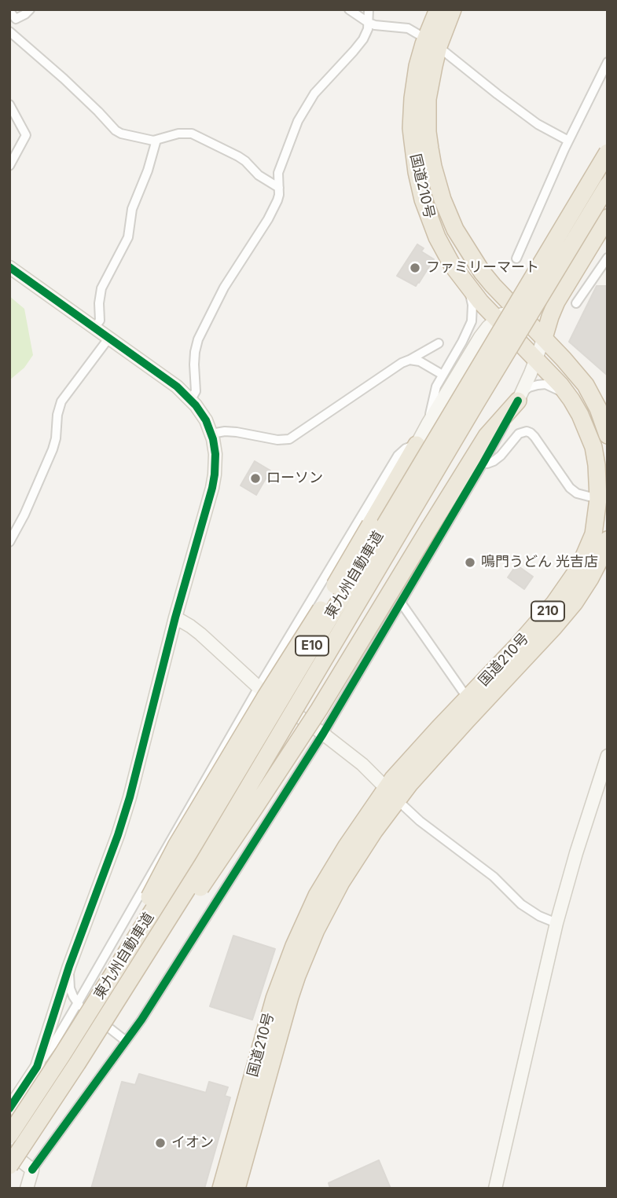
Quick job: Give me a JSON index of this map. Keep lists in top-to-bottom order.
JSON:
{
  "streets": {
    "highway": [
      "国道210号",
      "東九州自動車道",
      "210",
      "E10"
    ]
  },
  "places": [
    "ファミリーマート",
    "ローソン",
    "鳴門うどん 光吉店",
    "イオン"
  ]
}
